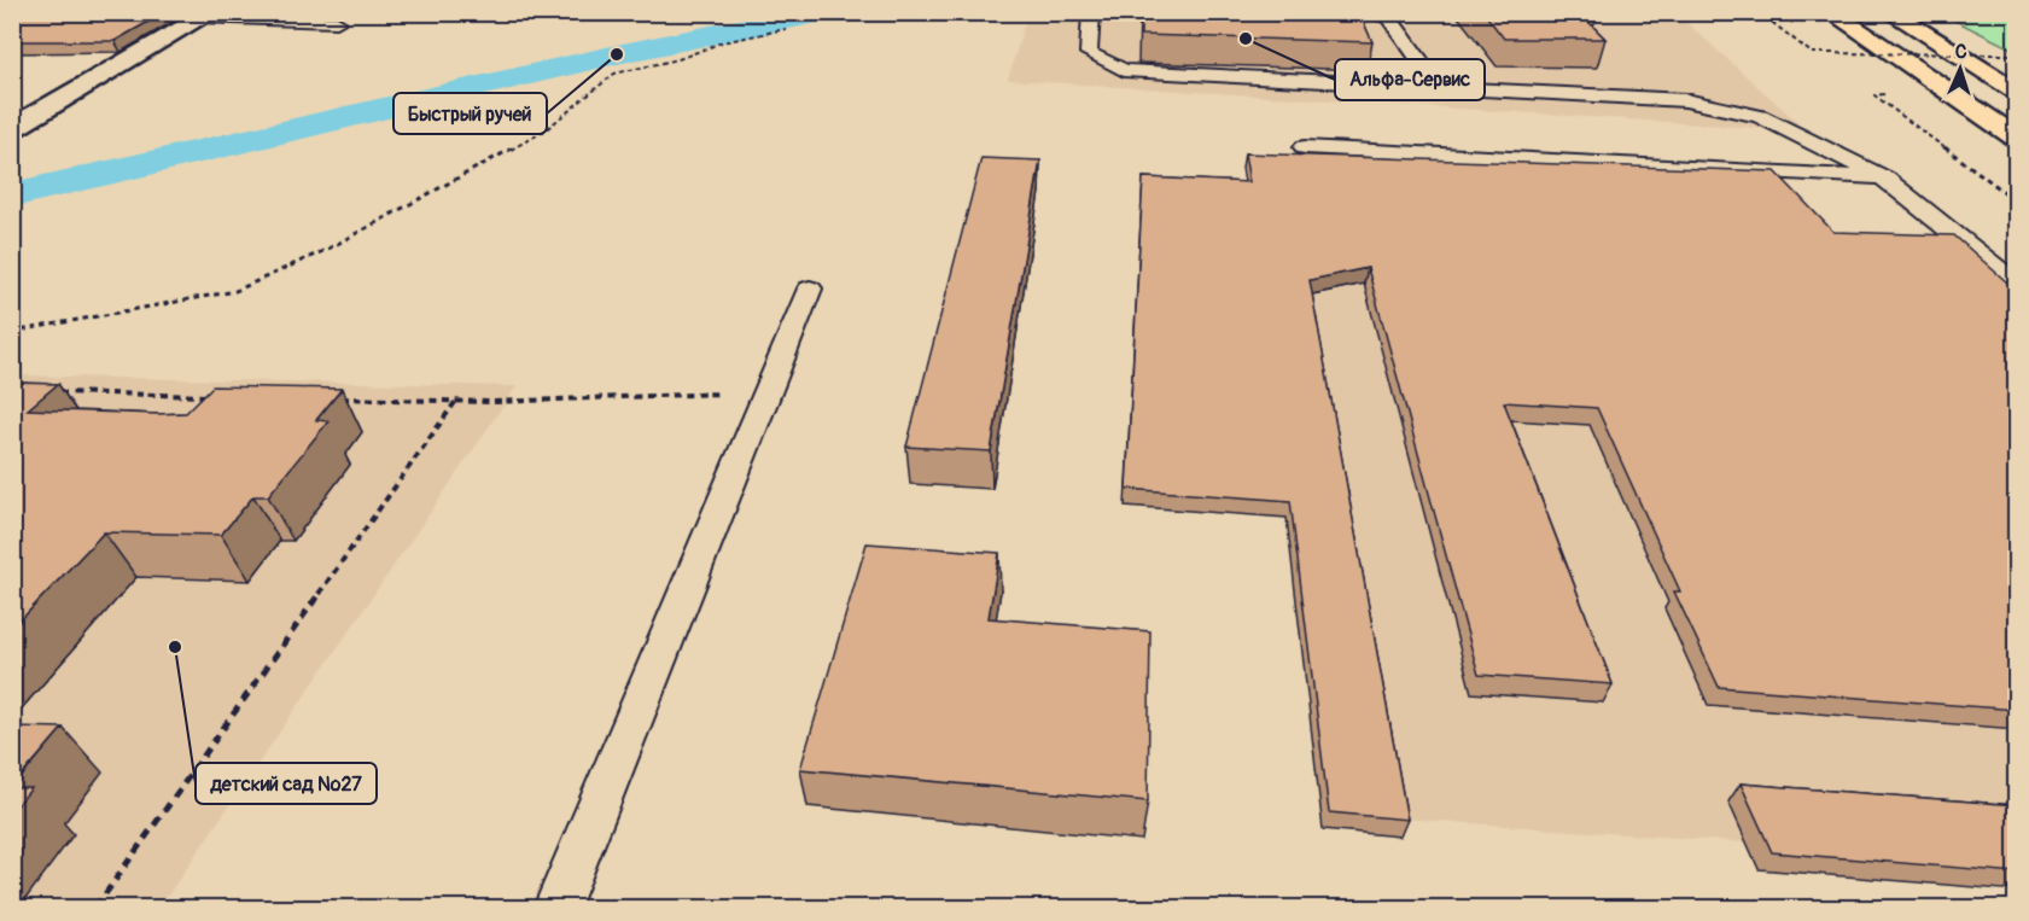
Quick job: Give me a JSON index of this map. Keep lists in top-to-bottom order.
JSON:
{
  "places": ["Альфа-Сервис", "Быстрый ручей", "детский сад №27"],
  "north": "top"
}
